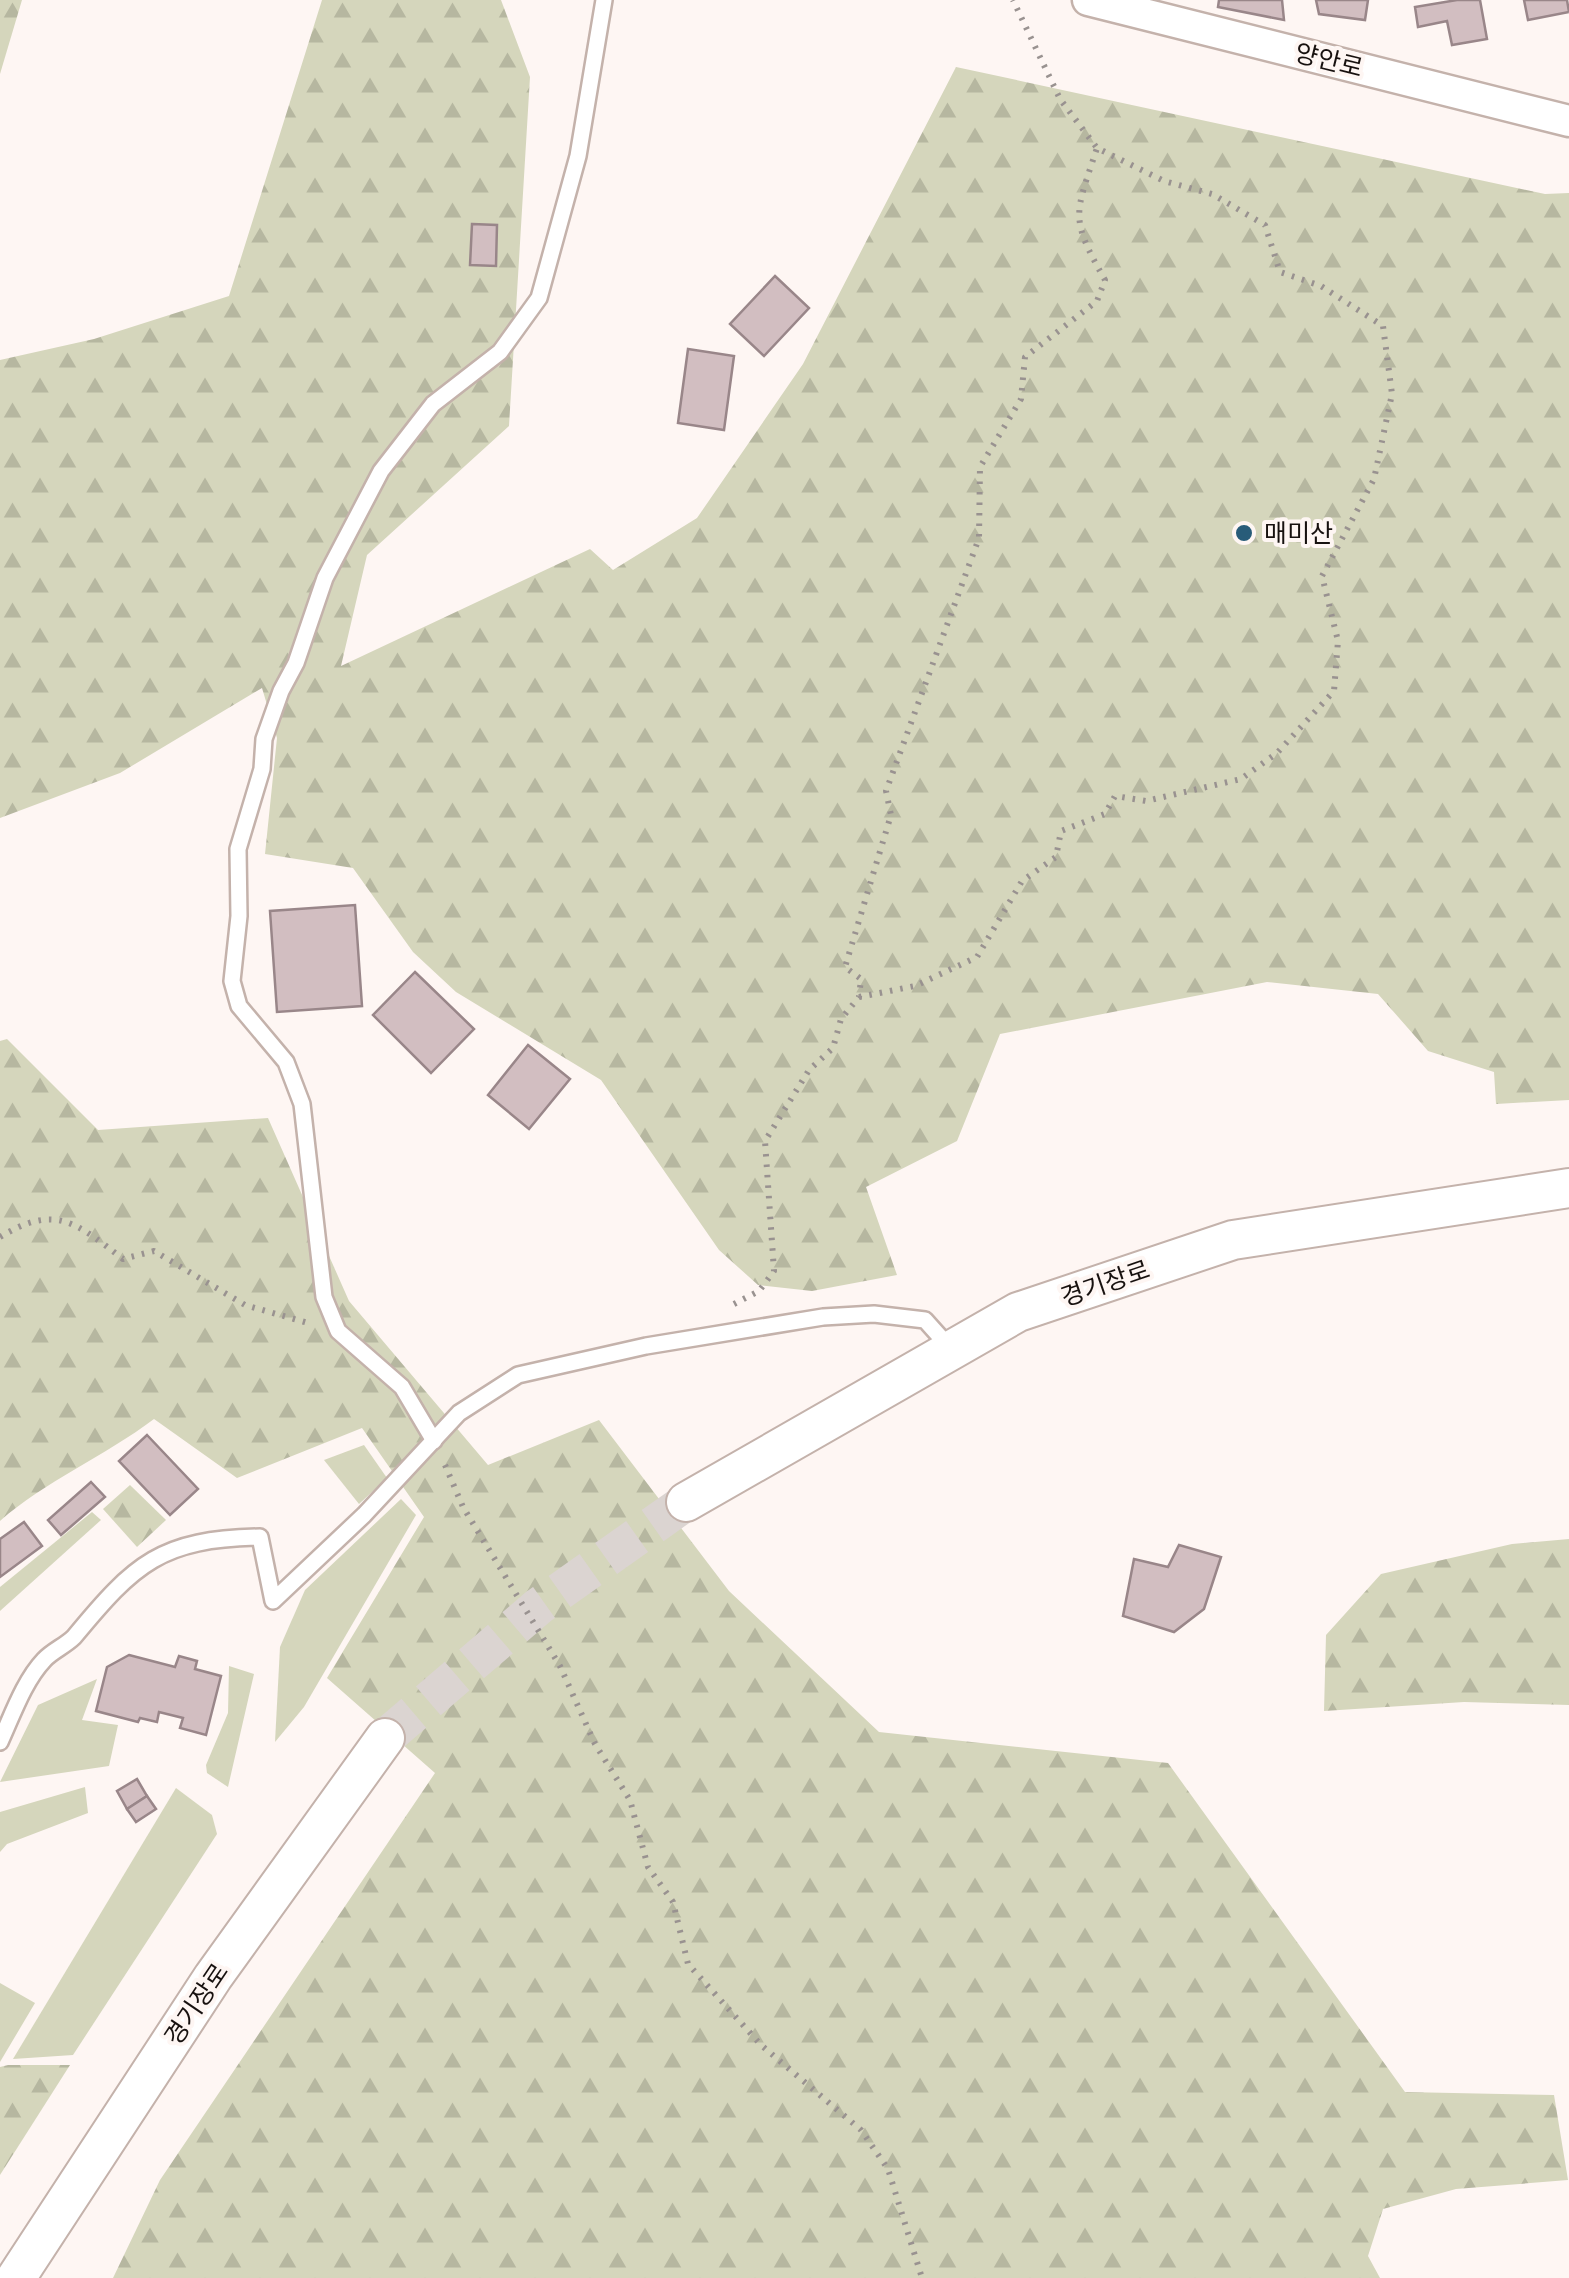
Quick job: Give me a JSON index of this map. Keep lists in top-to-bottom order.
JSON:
{
  "streets": {
    "street": ["양안로", "경기장로"]
  },
  "places": ["매미산"]
}
